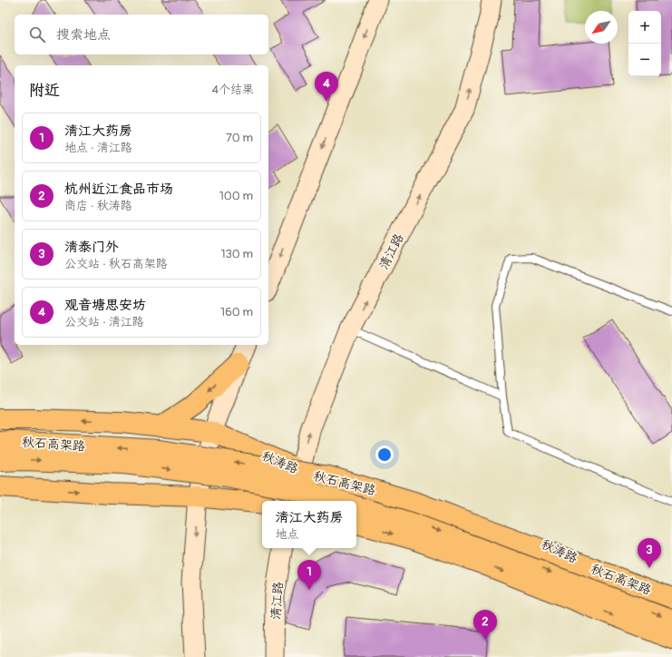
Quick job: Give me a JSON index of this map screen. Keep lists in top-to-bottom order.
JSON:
{
  "streets": {
    "main road": ["清江路", "秋石高架路", "秋涛路"]
  },
  "crossings": [
    ["清江路", "秋涛路"]
  ],
  "north": "bottom left",
  "page": {
    "map_buttons": ["+", "−"],
    "search": "搜索地点",
    "heading": ["附近", "4个结果"],
    "pins": [
      "4",
      "3",
      "1",
      "2"
    ],
    "list": [
      {
        "mark": "1",
        "name": "清江大药房",
        "note": "地点 · 清江路",
        "value": "70 m"
      },
      {
        "mark": "2",
        "name": "杭州近江食品市场",
        "note": "商店 · 秋涛路",
        "value": "100 m"
      },
      {
        "mark": "3",
        "name": "清泰门外",
        "note": "公交站 · 秋石高架路",
        "value": "130 m"
      },
      {
        "mark": "4",
        "name": "观音塘思安坊",
        "note": "公交站 · 清江路",
        "value": "160 m"
      }
    ],
    "popup": ["清江大药房", "地点"]
  }
}
